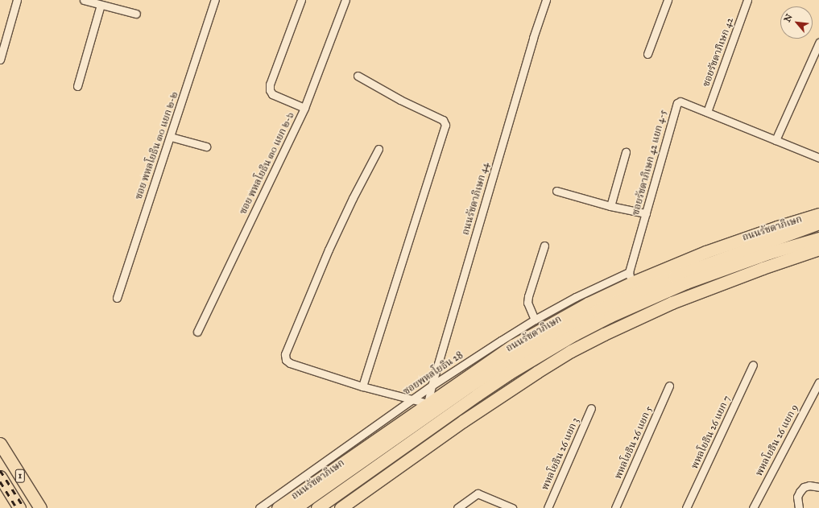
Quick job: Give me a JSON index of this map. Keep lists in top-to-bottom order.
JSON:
{
  "streets": {
    "main road": ["ถนนรัชดาภิเษก", "1"],
    "street": [
      "ซอยรัชดาภิเษก 42",
      "ซอย พหลโยธิน ๓๐ แยก ๒-๒",
      "ซอยรัชดาภิเษก 42 แยก 4-5",
      "ซอย พหลโยธิน ๓๐ แยก ๒-๖",
      "ถนนรัชดาภิเษก 44",
      "ซอยพหลโยธิน 28",
      "พหลโยธิน 26 แยก 7",
      "พหลโยธิน 26 แยก 9",
      "พหลโยธิน 26 แยก 5",
      "พหลโยธิน 26 แยก 3"
    ]
  },
  "crossings": [
    ["ซอยรัชดาภิเษก 42", "ซอยรัชดาภิเษก 42 แยก 4-5"],
    ["ซอยรัชดาภิเษก 42 แยก 4-5", "ถนนรัชดาภิเษก"],
    ["ซอยรัชดาภิเษก 42 แยก 4-5", "ซอยพหลโยธิน 28"],
    ["ถนนรัชดาภิเษก 44", "ถนนรัชดาภิเษก"],
    ["ถนนรัชดาภิเษก 44", "ซอยพหลโยธิน 28"],
    ["ถนนรัชดาภิเษก", "ซอยพหลโยธิน 28"]
  ],
  "north": "top left"
}
